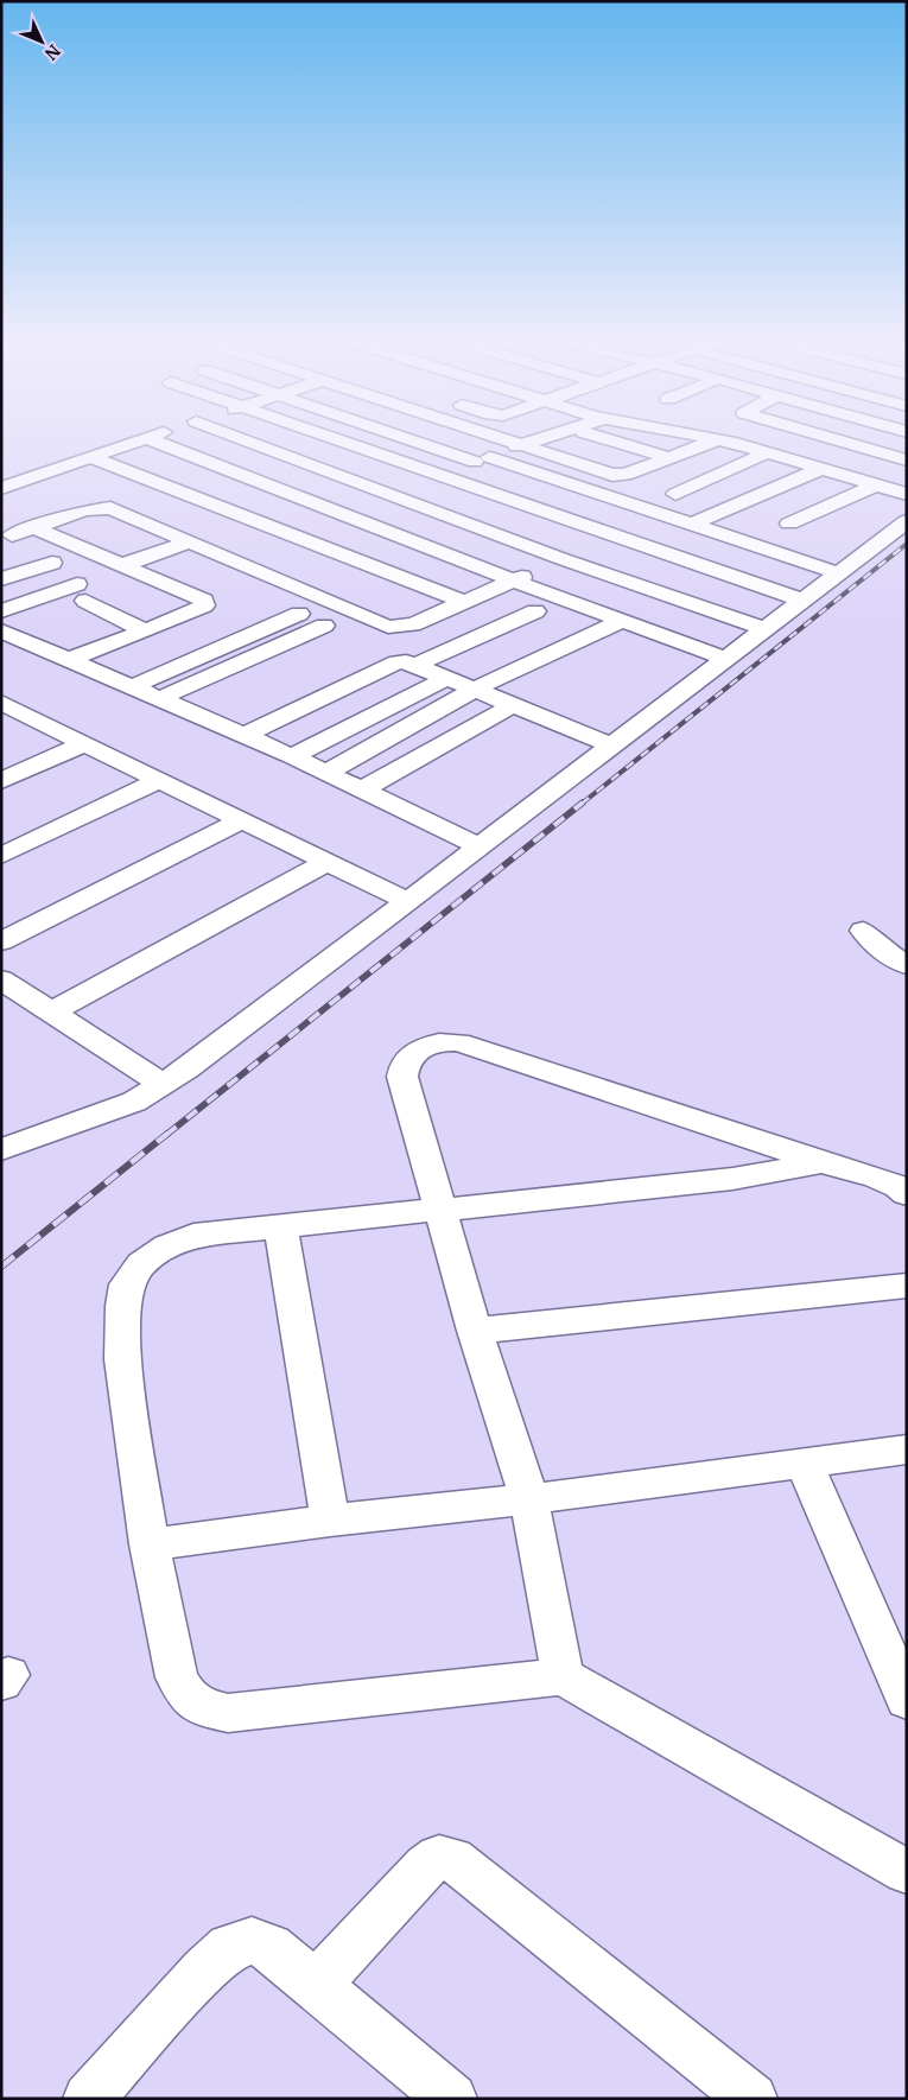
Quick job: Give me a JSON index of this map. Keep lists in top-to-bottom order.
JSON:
{
  "north": "bottom right"
}
